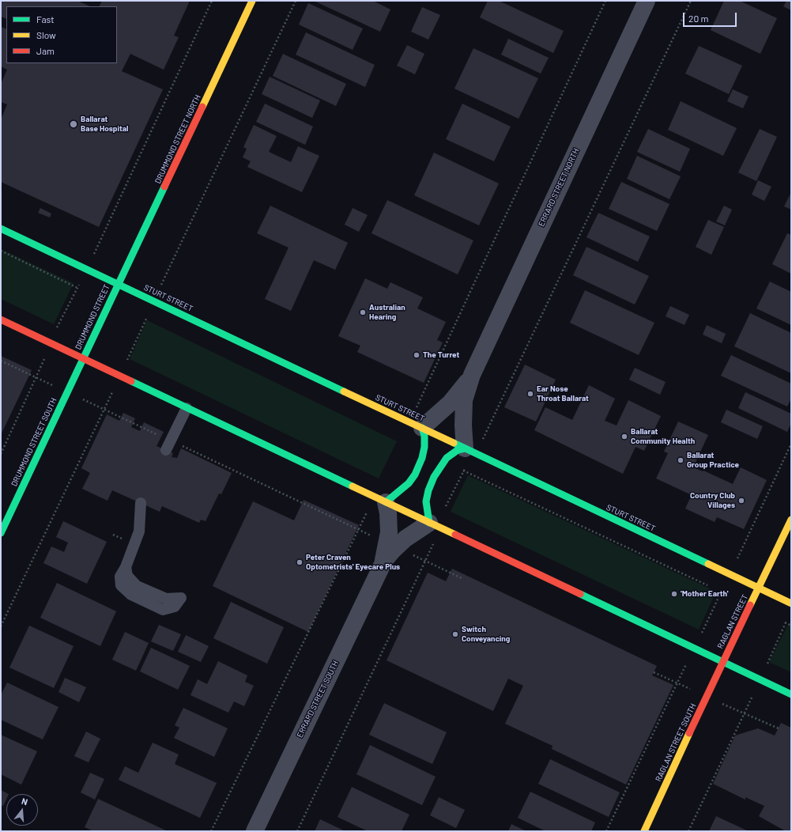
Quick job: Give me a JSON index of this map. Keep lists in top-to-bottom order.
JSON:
{
  "streets": {
    "main road": [
      "DRUMMOND STREET NORTH",
      "STURT STREET",
      "DRUMMOND STREET",
      "DRUMMOND STREET SOUTH",
      "RAGLAN STREET",
      "RAGLAN STREET SOUTH"
    ],
    "street": ["ERRARD STREET NORTH", "ERRARD STREET SOUTH"]
  },
  "crossings": [
    ["DRUMMOND STREET NORTH", "STURT STREET"],
    ["DRUMMOND STREET NORTH", "DRUMMOND STREET"],
    ["ERRARD STREET NORTH", "STURT STREET"],
    ["STURT STREET", "DRUMMOND STREET"],
    ["STURT STREET", "RAGLAN STREET"],
    ["DRUMMOND STREET", "DRUMMOND STREET SOUTH"],
    ["RAGLAN STREET", "RAGLAN STREET SOUTH"]
  ],
  "places": [
    "Ballarat Base Hospital",
    "Australian Hearing",
    "The Turret",
    "Ear Nose Throat Ballarat",
    "Ballarat Community Health",
    "Ballarat Group Practice",
    "Country Club Villages",
    "Peter Craven Optometrists' Eyecare Plus",
    "'Mother Earth'",
    "Switch Conveyancing"
  ],
  "legend": ["Fast", "Slow", "Jam"],
  "scale_bar": "20 m",
  "north": "top"
}
